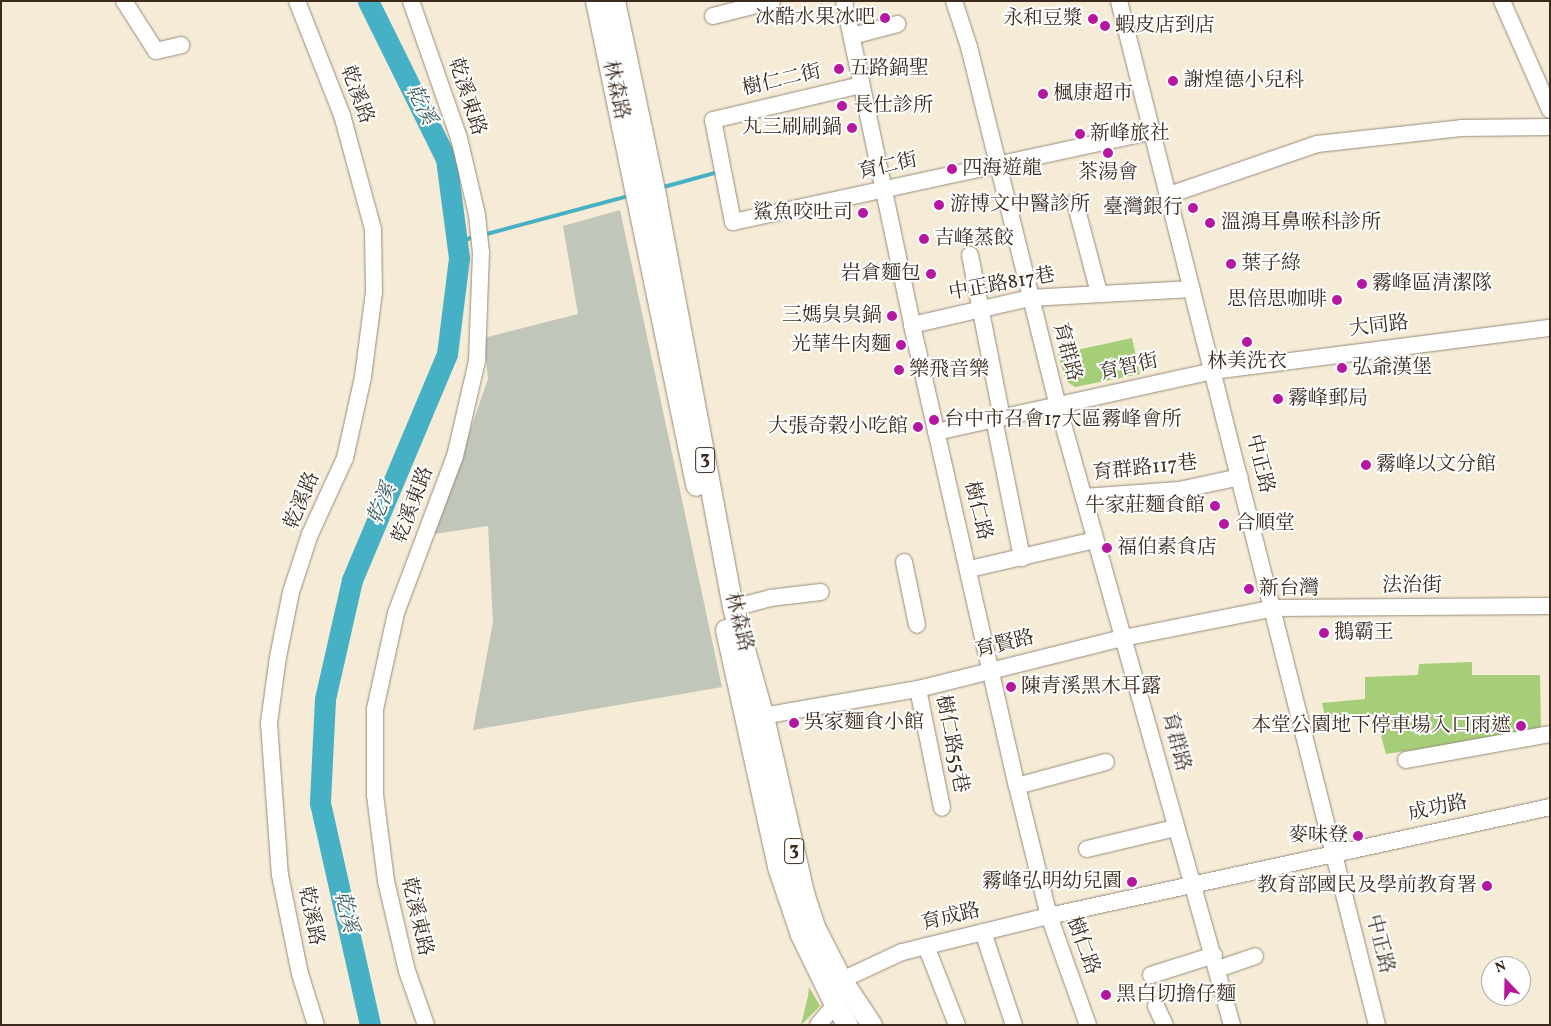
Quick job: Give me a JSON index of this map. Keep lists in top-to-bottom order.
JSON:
{
  "streets": {
    "main road": ["林森路", "3"],
    "street": [
      "樹仁二街",
      "乾溪路",
      "乾溪東路",
      "育仁街",
      "中正路817巷",
      "大同路",
      "育群路",
      "育智街",
      "中正路",
      "育群路117巷",
      "樹仁路",
      "法治街",
      "育賢路",
      "樹仁路55巷",
      "成功路",
      "育成路"
    ]
  },
  "crossings": [
    ["樹仁二街", "育仁街"],
    ["樹仁二街", "樹仁路"],
    ["林森路", "3"],
    ["林森路", "育賢路"],
    ["林森路", "育成路"],
    ["育仁街", "育群路"],
    ["育仁街", "中正路"],
    ["育仁街", "樹仁路"],
    ["中正路817巷", "育群路"],
    ["中正路817巷", "中正路"],
    ["中正路817巷", "樹仁路"],
    ["大同路", "育智街"],
    ["大同路", "中正路"],
    ["育群路", "育智街"],
    ["育群路", "育群路117巷"],
    ["育群路", "育賢路"],
    ["育群路", "育成路"],
    ["育智街", "中正路"],
    ["育智街", "樹仁路"],
    ["中正路", "育群路117巷"],
    ["中正路", "法治街"],
    ["中正路", "育賢路"],
    ["中正路", "成功路"],
    ["中正路", "育成路"],
    ["樹仁路", "育賢路"],
    ["樹仁路", "育成路"],
    ["法治街", "育賢路"],
    ["育賢路", "樹仁路55巷"],
    ["成功路", "育成路"]
  ],
  "water": ["乾溪"],
  "places": [
    "冰酷水果冰吧",
    "永和豆漿",
    "蝦皮店到店",
    "五路鍋聖",
    "謝煌德小兒科",
    "楓康超市",
    "長仕診所",
    "丸三刷刷鍋",
    "新峰旅社",
    "茶湯會",
    "四海遊龍",
    "游博文中醫診所",
    "臺灣銀行",
    "鯊魚咬吐司",
    "溫鴻耳鼻喉科診所",
    "吉峰蒸餃",
    "葉子綠",
    "岩倉麵包",
    "霧峰區清潔隊",
    "思倍思咖啡",
    "三媽臭臭鍋",
    "林美洗衣",
    "光華牛肉麵",
    "弘爺漢堡",
    "樂飛音樂",
    "霧峰郵局",
    "台中市召會17大區霧峰會所",
    "大張奇榖小吃館",
    "霧峰以文分館",
    "牛家莊麵食館",
    "合順堂",
    "福伯素食店",
    "新台灣",
    "鵝霸王",
    "陳青溪黑木耳露",
    "吳家麵食小館",
    "本堂公園地下停車場入口雨遮",
    "麥味登",
    "霧峰弘明幼兒園",
    "教育部國民及學前教育署",
    "黑白切擔仔麵"
  ],
  "north": "top"
}
